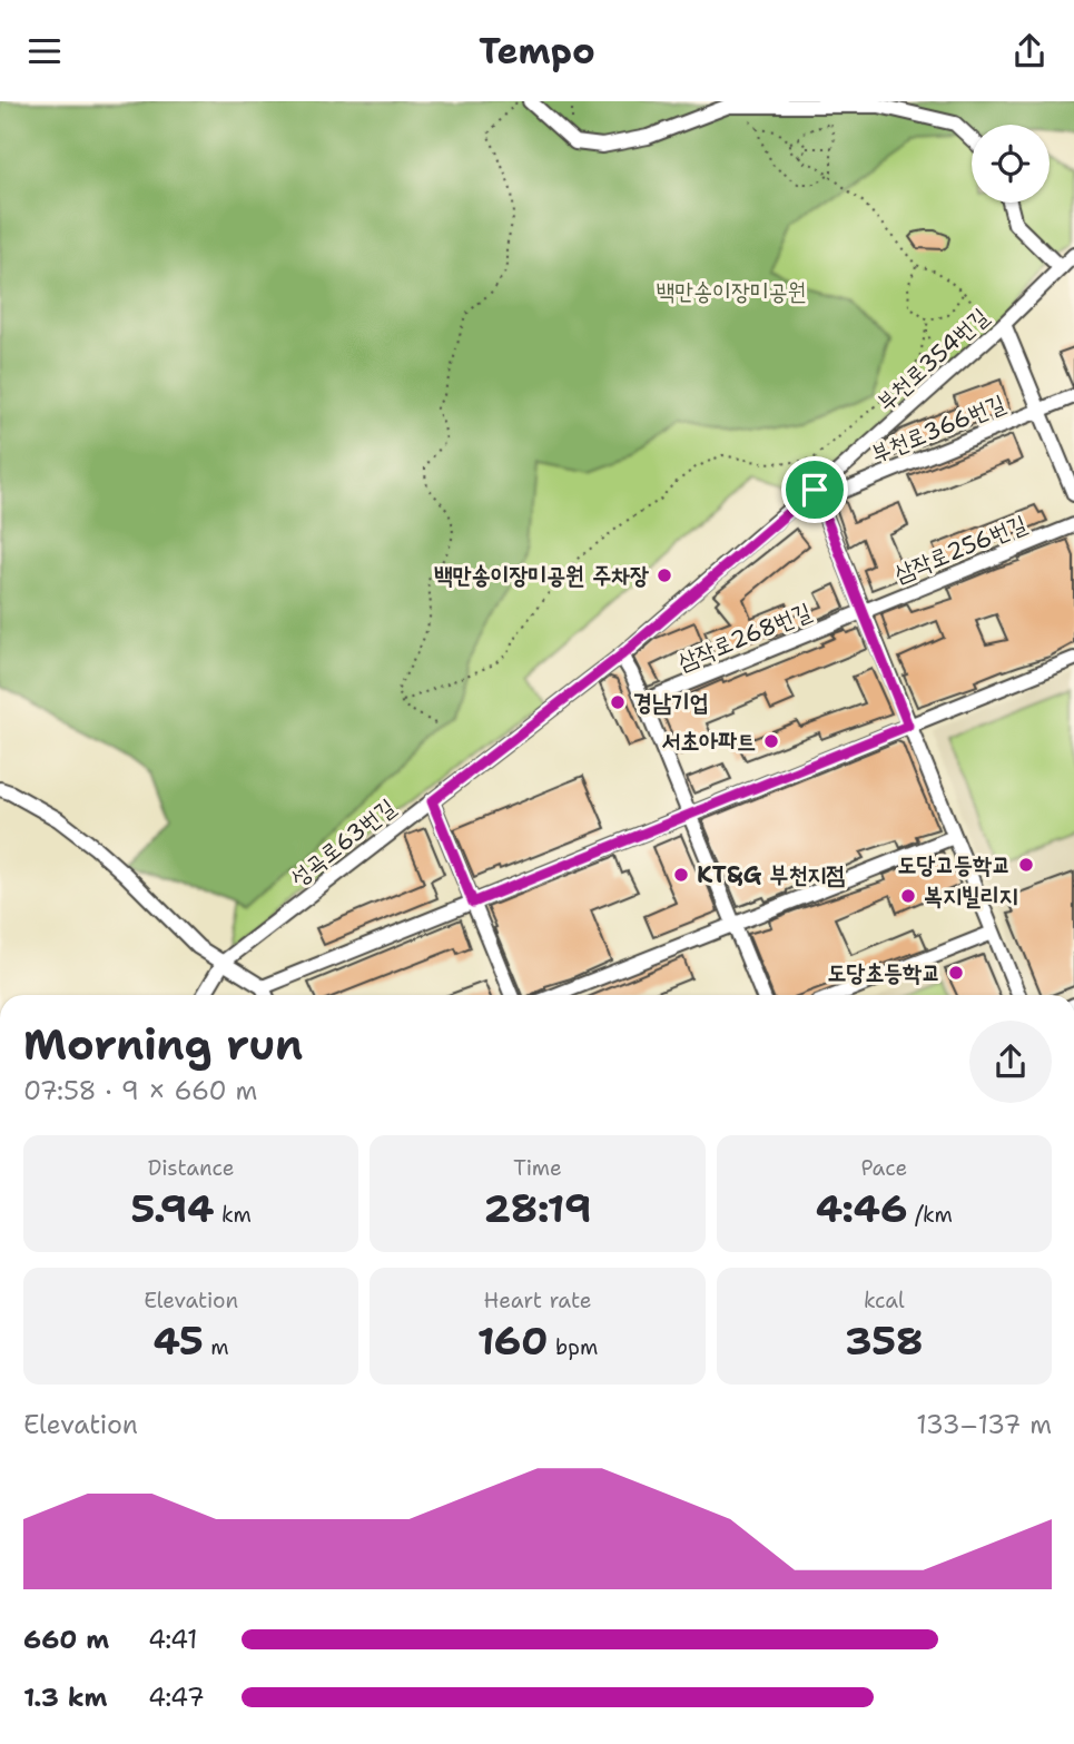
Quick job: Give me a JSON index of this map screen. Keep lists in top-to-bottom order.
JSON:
{
  "streets": {
    "street": [
      "부천로354번길",
      "부천로366번길",
      "삼작로256번길",
      "삼작로268번길",
      "성곡로63번길"
    ]
  },
  "crossings": [
    ["부천로354번길", "부천로366번길"],
    ["부천로354번길", "성곡로63번길"],
    ["부천로366번길", "성곡로63번길"],
    ["삼작로256번길", "삼작로268번길"]
  ],
  "parks": ["백만송이장미공원"],
  "places": [
    "백만송이장미공원 주차장",
    "경남기업",
    "서초아파트",
    "도당고등학교",
    "KT&G 부천지점",
    "복지빌리지",
    "도당초등학교"
  ],
  "page": {
    "header": "Tempo",
    "heading": ["Morning run", "07:58 · 9 × 660 m"],
    "stats": [
      ["Distance", "5.94 km"],
      ["Time", "28:19"],
      ["Pace", "4:46 /km"],
      ["Elevation", "45 m"],
      ["Heart rate", "160 bpm"],
      ["kcal", "358"]
    ],
    "chart": ["Elevation", "133–137 m"],
    "list": [
      {
        "name": "660 m",
        "note": "4:41"
      },
      {
        "name": "1.3 km",
        "note": "4:47"
      }
    ]
  }
}
